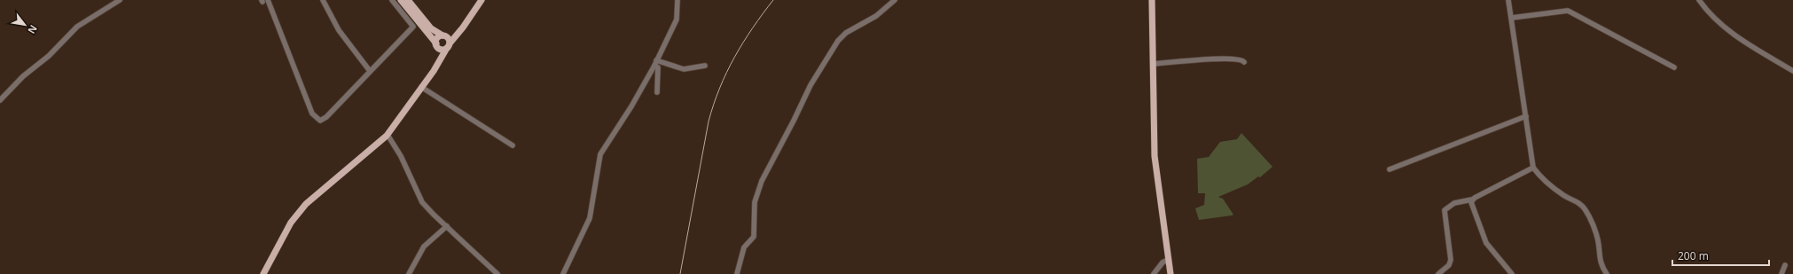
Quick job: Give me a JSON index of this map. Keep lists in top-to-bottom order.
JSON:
{
  "scale_bar": "200 m",
  "north": "bottom right"
}
